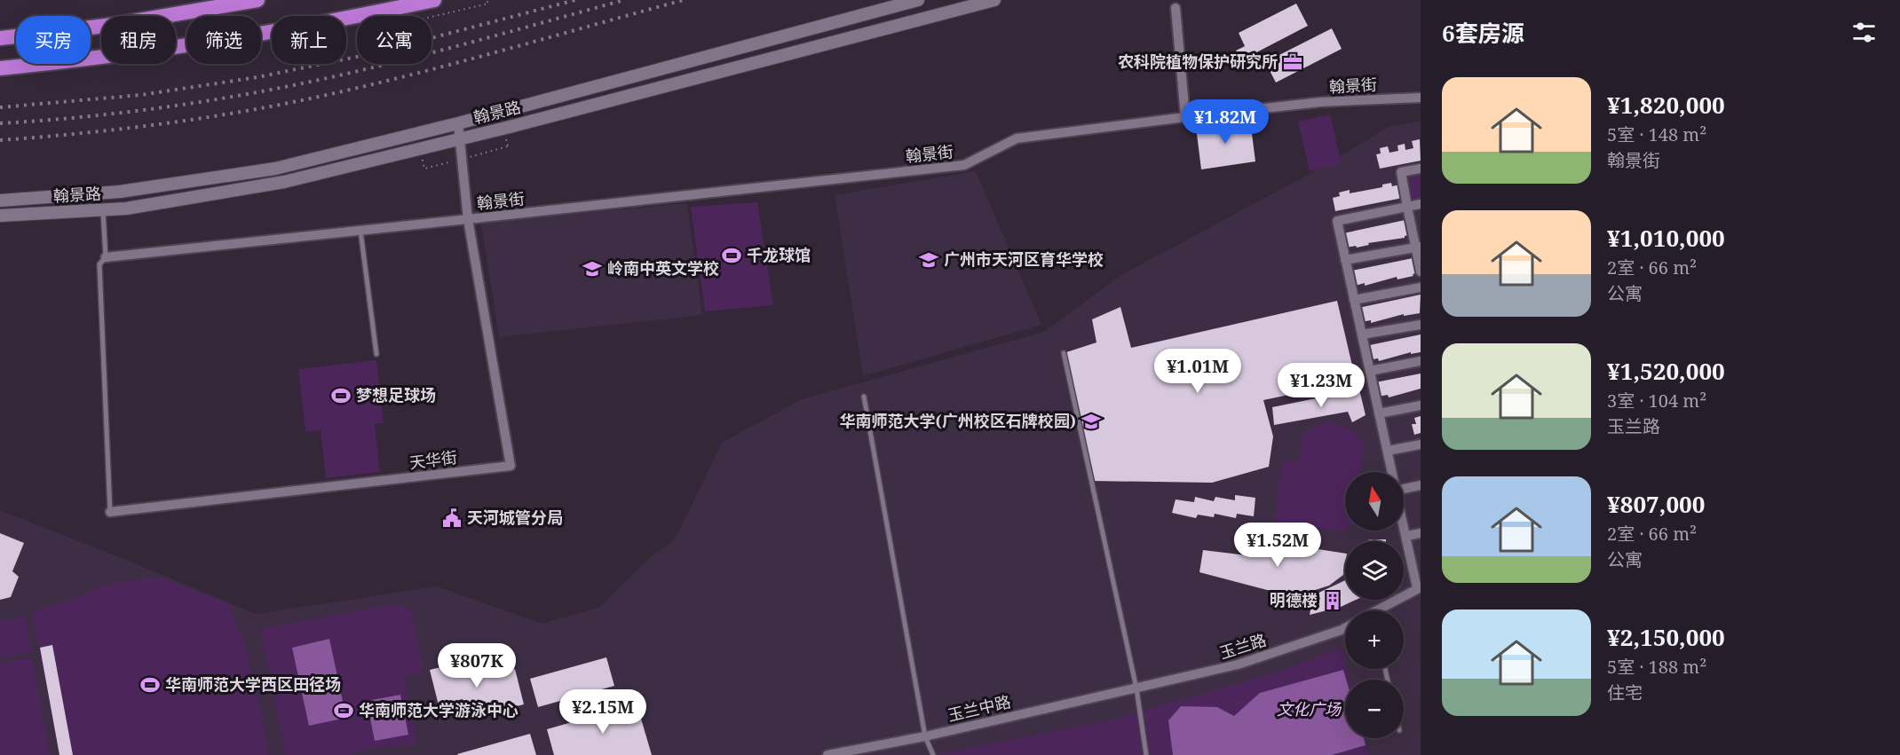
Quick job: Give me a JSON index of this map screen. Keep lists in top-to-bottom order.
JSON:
{
  "streets": {
    "street": [
      "翰景街",
      "翰景路",
      "天华街",
      "玉兰路",
      "玉兰中路"
    ]
  },
  "crossings": [
    ["翰景街", "天华街"],
    ["翰景路", "天华街"],
    ["玉兰路", "玉兰中路"]
  ],
  "parks": ["文化广场"],
  "places": {
    "office": ["农科院植物保护研究所"],
    "sports": [
      "千龙球馆",
      "梦想足球场",
      "华南师范大学西区田径场",
      "华南师范大学游泳中心"
    ],
    "school or university": ["广州市天河区育华学校", "岭南中英文学校", "华南师范大学(广州校区石牌校园)"],
    "public building": ["天河城管分局"],
    "building": ["明德楼"]
  },
  "north": "top",
  "page": {
    "heading": "6套房源",
    "chip": [
      "买房",
      "租房",
      "筛选",
      "新上",
      "公寓"
    ],
    "list": [
      {
        "name": "¥1,820,000",
        "note": "5室 · 148 m² · 翰景街"
      },
      {
        "name": "¥1,010,000",
        "note": "2室 · 66 m² · 公寓"
      },
      {
        "name": "¥1,520,000",
        "note": "3室 · 104 m² · 玉兰路"
      },
      {
        "name": "¥807,000",
        "note": "2室 · 66 m² · 公寓"
      },
      {
        "name": "¥2,150,000",
        "note": "5室 · 188 m² · 住宅"
      }
    ],
    "price": [
      "¥1.82M",
      "¥1.01M",
      "¥1.23M",
      "¥1.52M",
      "¥807K",
      "¥2.15M"
    ],
    "map_buttons": ["+", "−"]
  }
}
